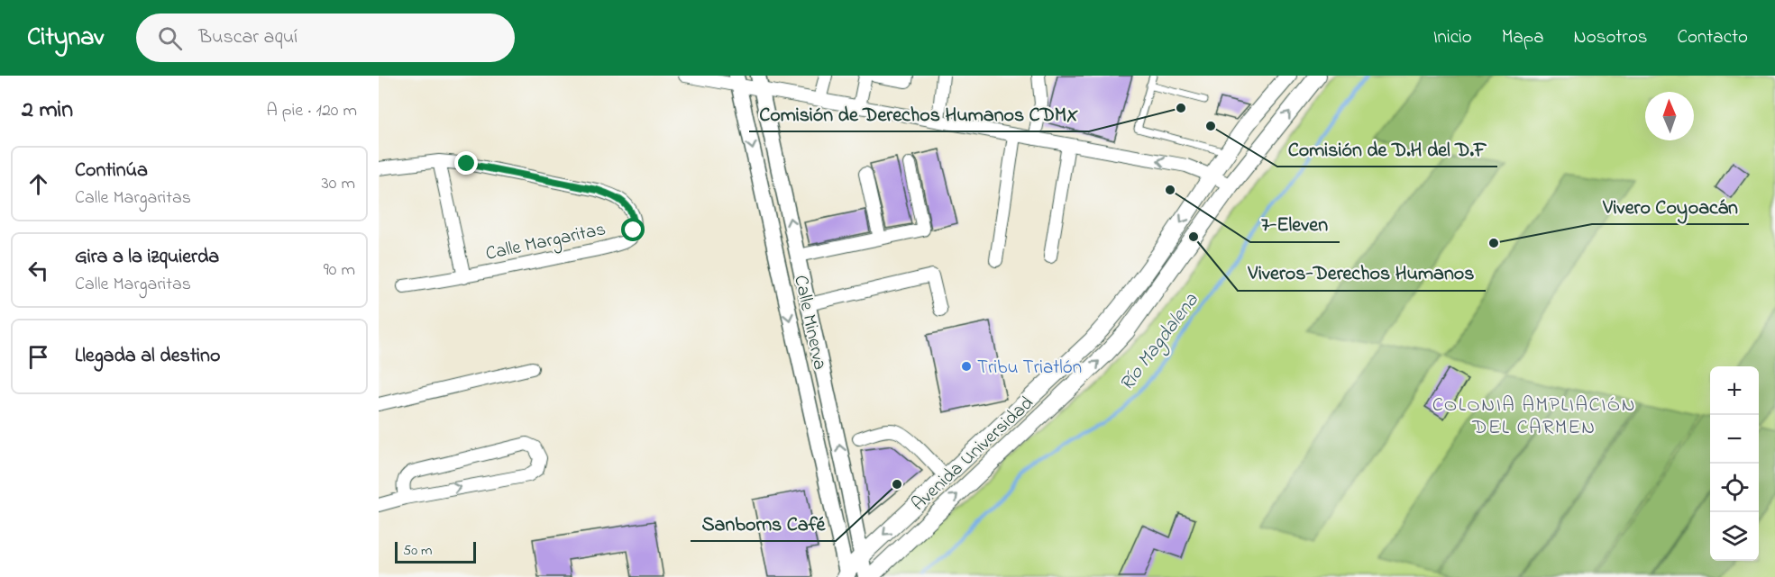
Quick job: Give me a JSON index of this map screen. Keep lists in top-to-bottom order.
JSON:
{
  "streets": {
    "main road": ["Avenida Universidad"],
    "street": ["Calle Margaritas", "Calle Minerva"]
  },
  "crossings": [
    ["Calle Minerva", "Avenida Universidad"]
  ],
  "districts": ["COLONIA AMPLIACIÓN DEL CARMEN"],
  "water": ["Río Magdalena"],
  "places": [
    "Comisión de Derechos Humanos CDMX",
    "Comisión de D.H del D.F",
    "7-Eleven",
    "Viveros-Derechos Humanos",
    "Vivero Coyoacán",
    "Tribu Triatlón",
    "Sanborns Café"
  ],
  "scale_bar": "50 m",
  "north": "top",
  "page": {
    "header": "Citynav",
    "search": "Buscar aquí",
    "nav": [
      "Inicio",
      "Mapa",
      "Nosotros",
      "Contacto"
    ],
    "heading": ["2 min", "A pie · 120 m"],
    "list": [
      ["Continúa", "Calle Margaritas", "30 m"],
      ["Gira a la izquierda", "Calle Margaritas", "90 m"],
      "Llegada al destino"
    ],
    "map_buttons": ["+", "−"],
    "scale": "50 m"
  }
}
